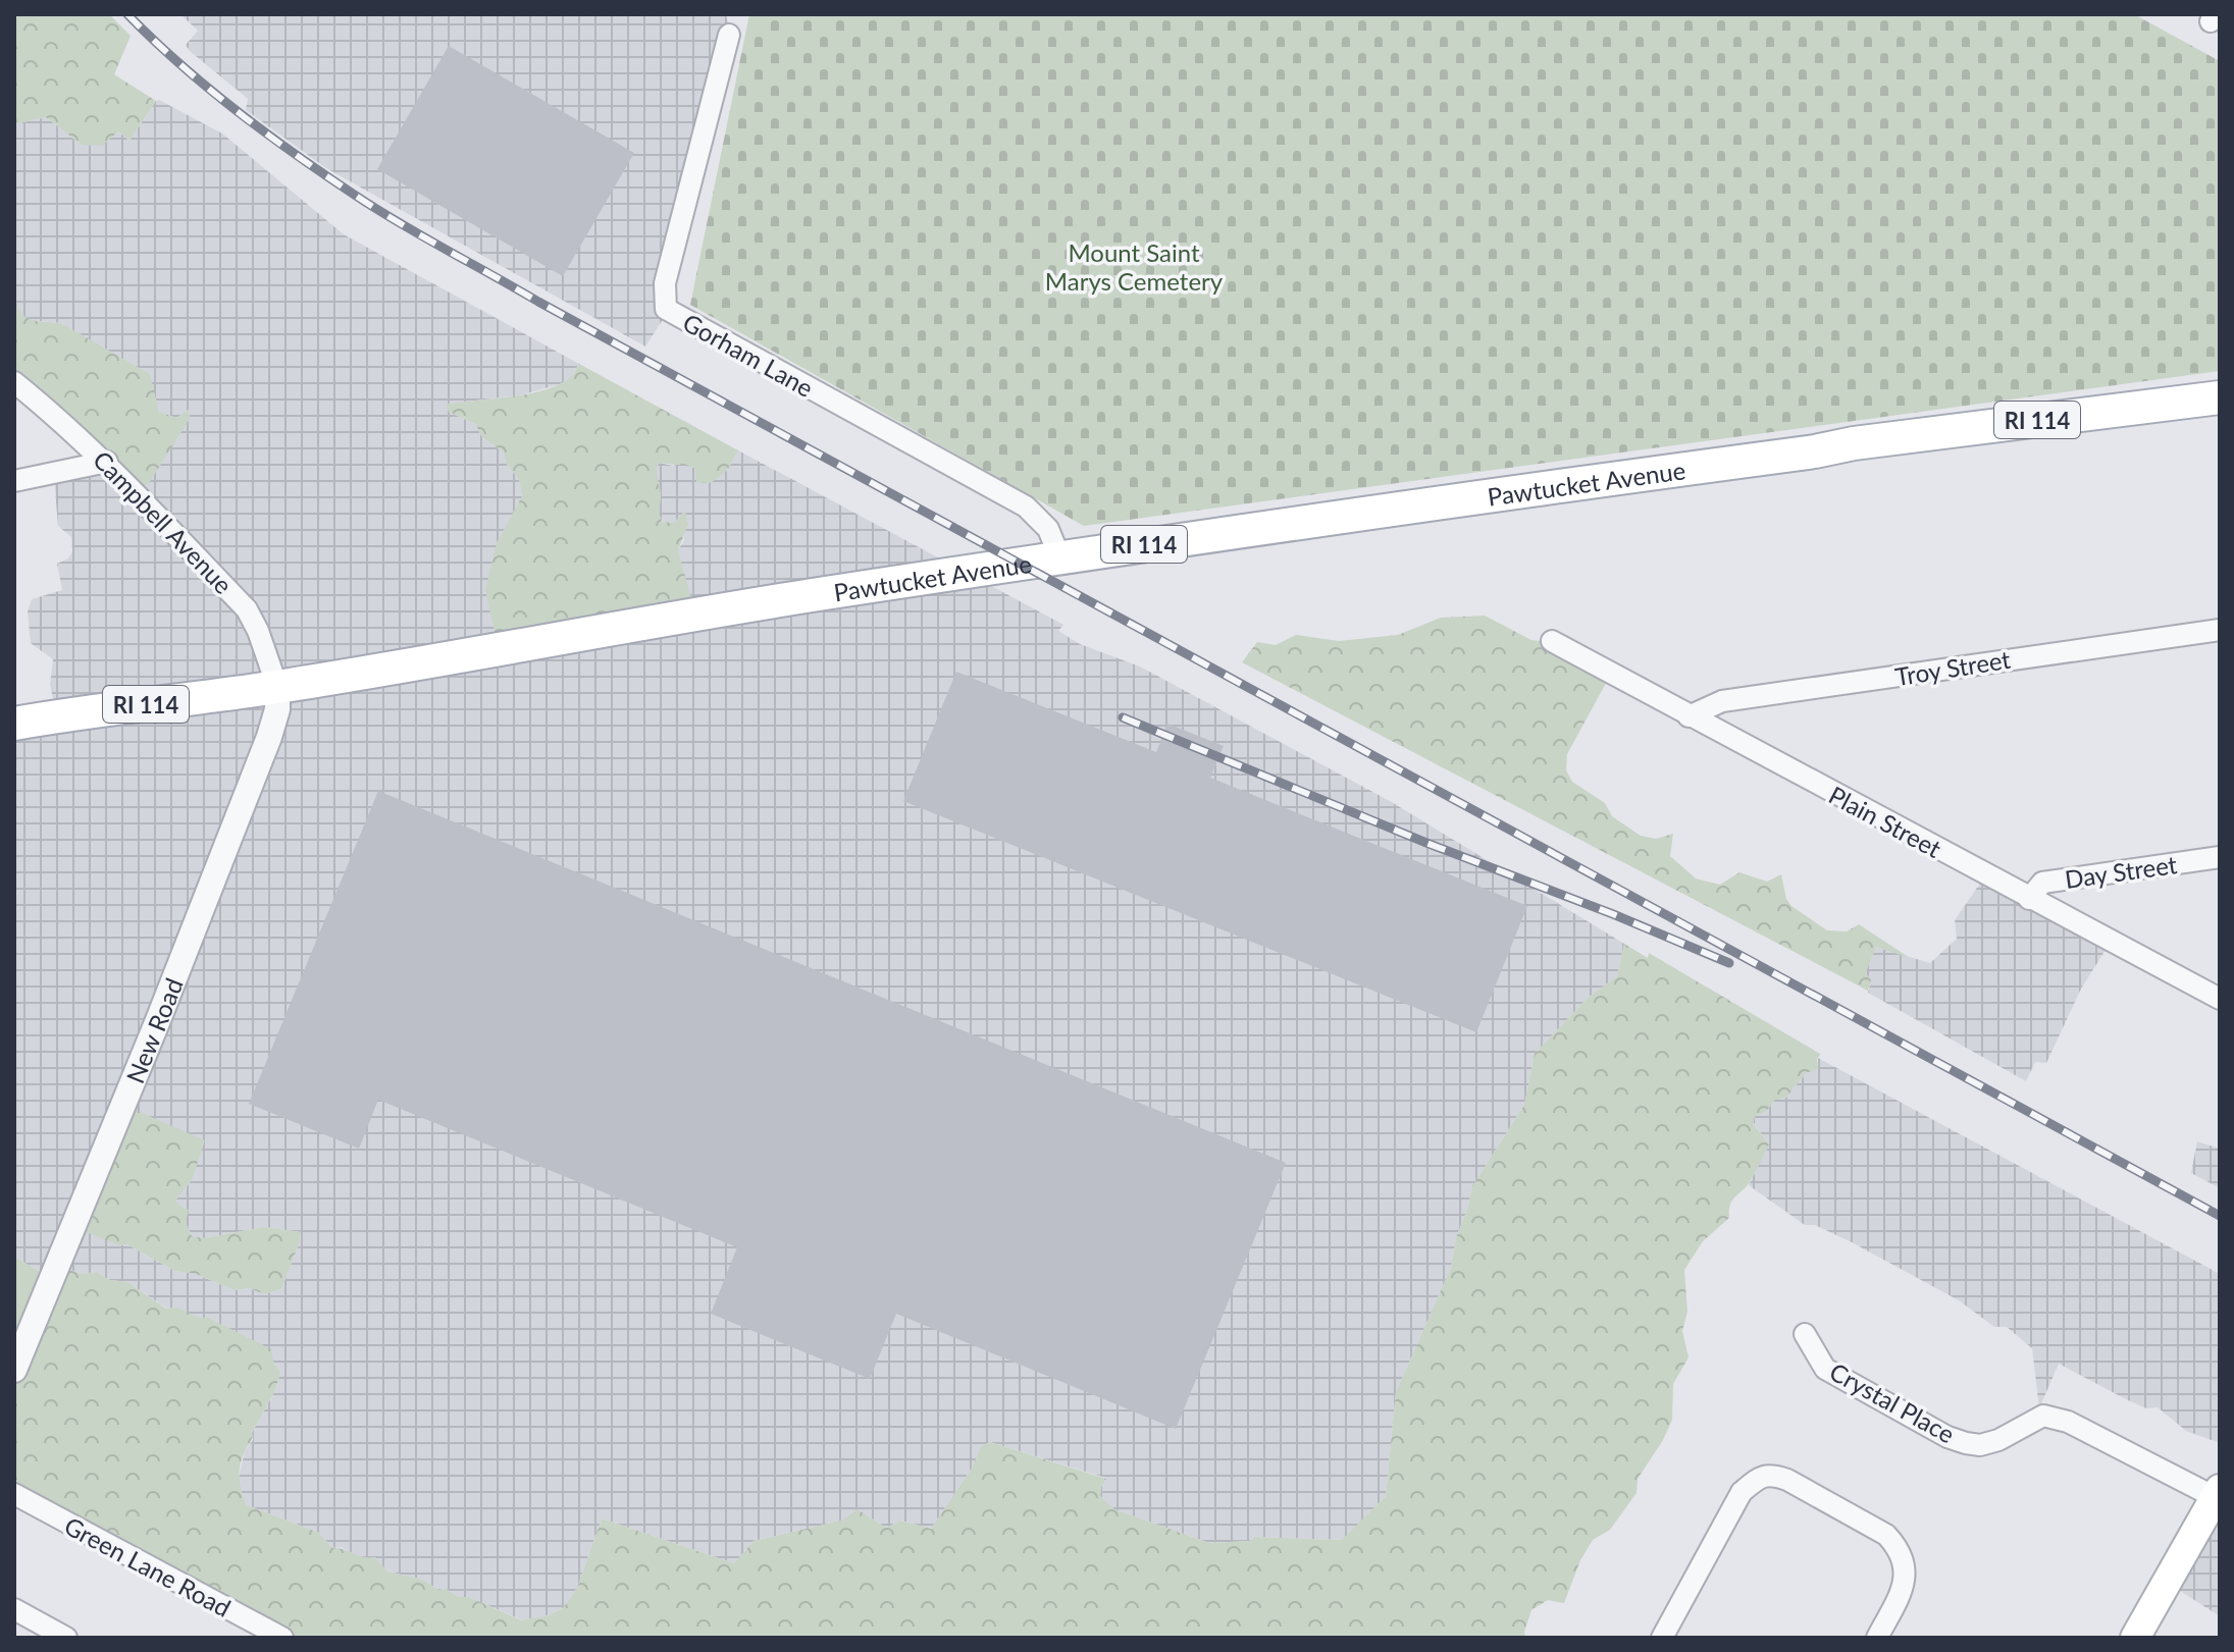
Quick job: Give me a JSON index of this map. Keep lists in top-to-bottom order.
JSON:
{
  "streets": {
    "main road": ["RI 114", "Pawtucket Avenue"],
    "street": [
      "Gorham Lane",
      "Campbell Avenue",
      "Troy Street",
      "Plain Street",
      "Day Street",
      "New Road",
      "Crystal Place",
      "Green Lane Road"
    ]
  },
  "crossings": [
    ["Gorham Lane", "Pawtucket Avenue"],
    ["Pawtucket Avenue", "Campbell Avenue"],
    ["Pawtucket Avenue", "New Road"],
    ["Campbell Avenue", "New Road"],
    ["Troy Street", "Plain Street"],
    ["Plain Street", "Day Street"]
  ],
  "parks": ["Mount Saint Marys Cemetery"]
}
